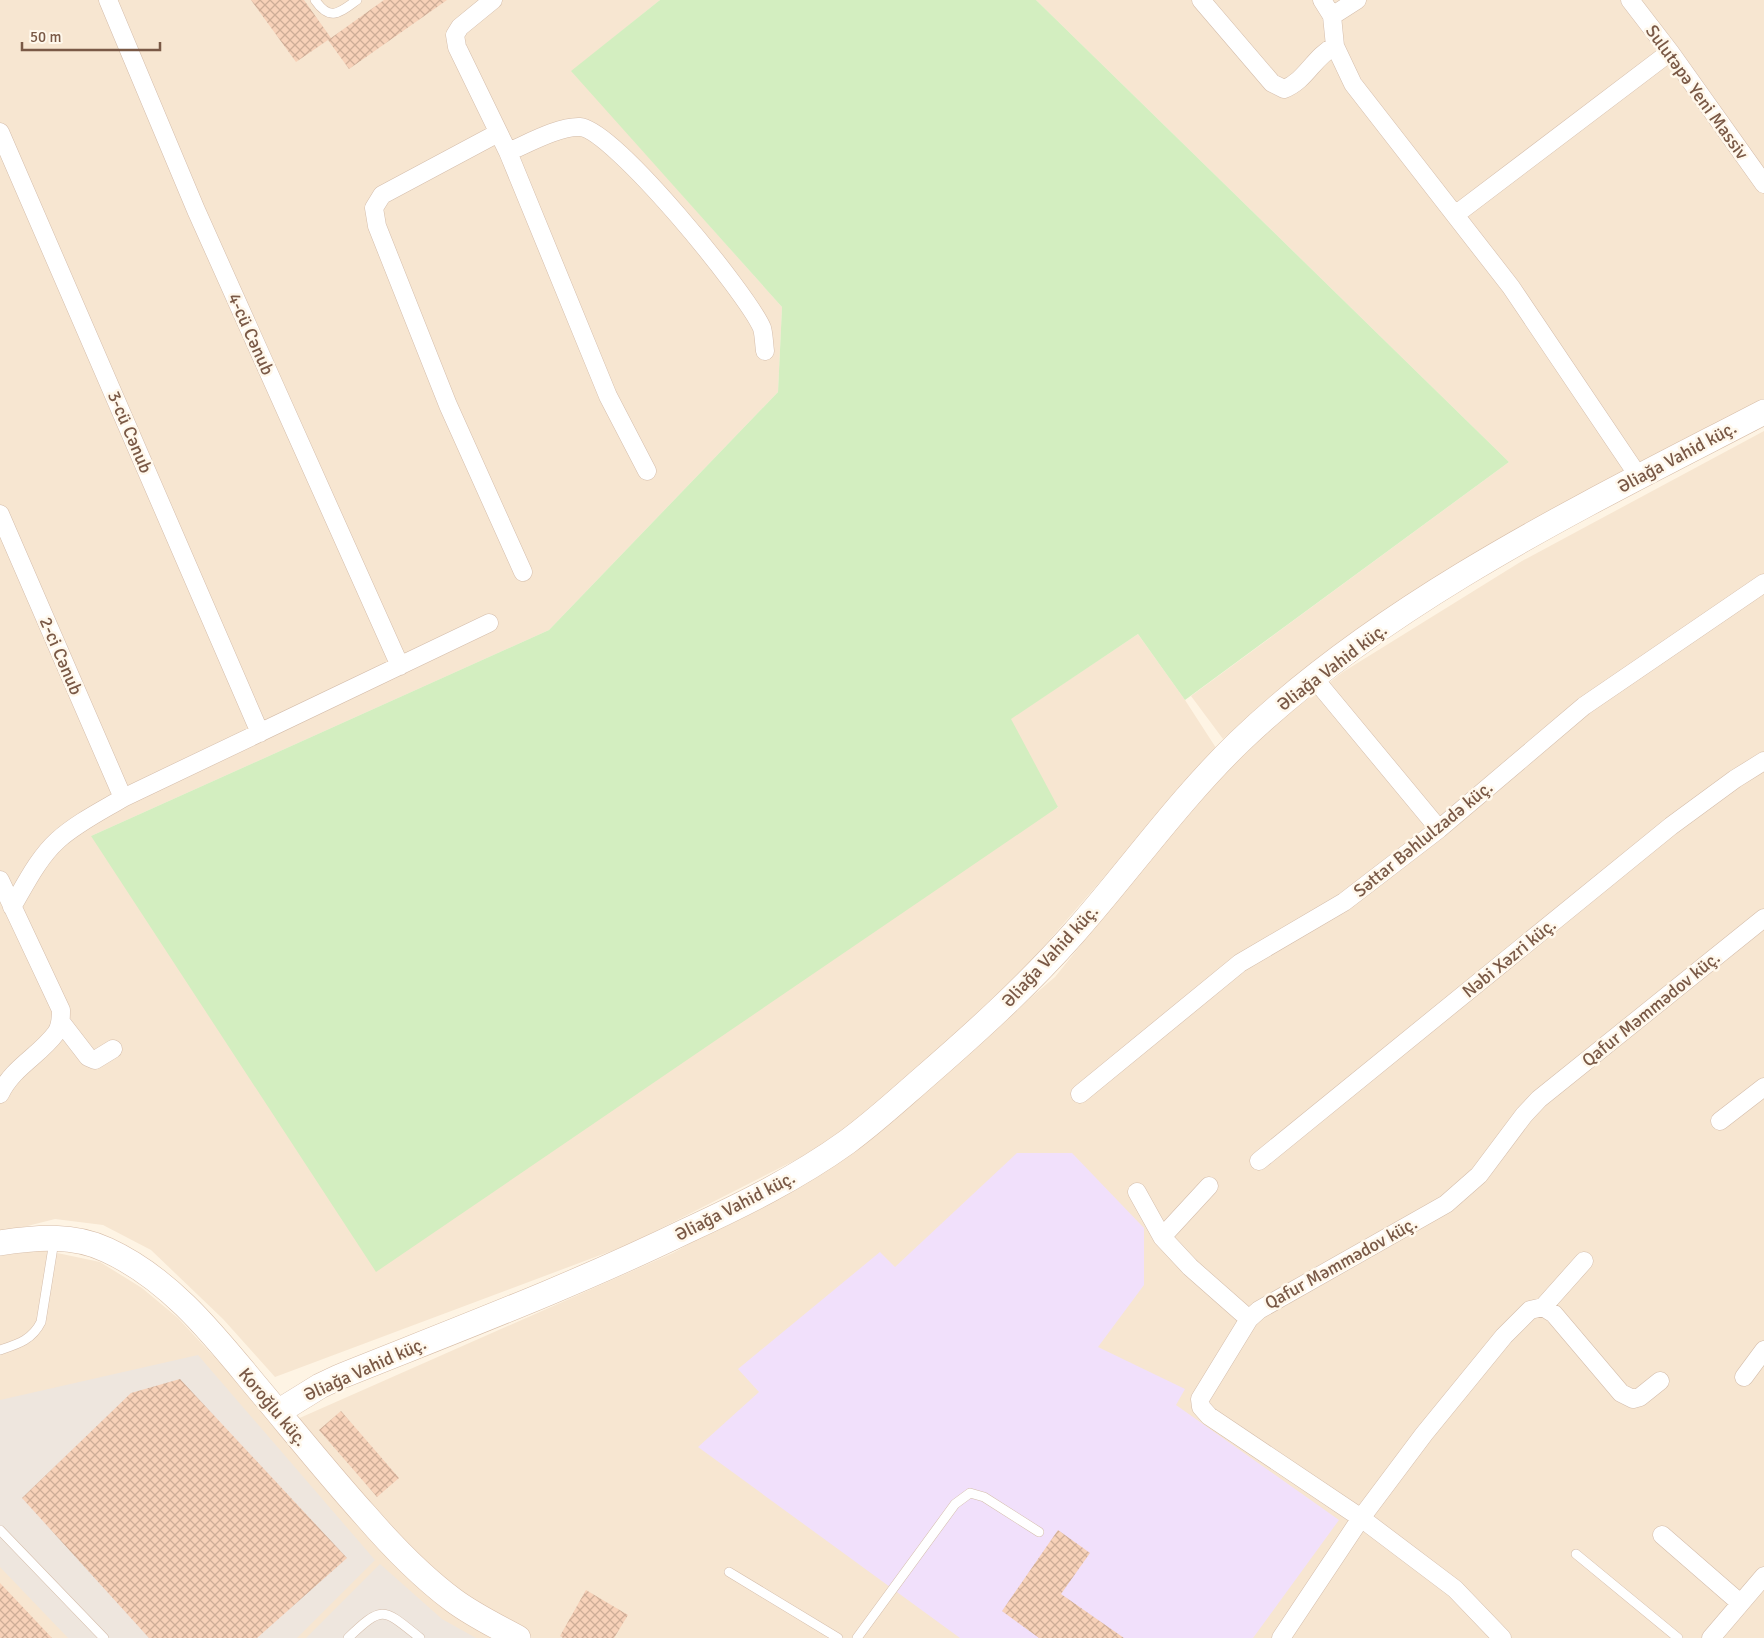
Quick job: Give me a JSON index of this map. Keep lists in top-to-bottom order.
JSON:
{
  "streets": {
    "street": [
      "Sulutəpə Yeni Massiv",
      "4-cü Cənub",
      "3-cü Cənub",
      "Əliağa Vahid küç.",
      "2-ci Cənub",
      "Səttar Bəhlulzadə küç.",
      "Nəbi Xəzri küç.",
      "Qafur Məmmədov küç.",
      "Koroğlu küç."
    ]
  },
  "crossings": [
    ["Əliağa Vahid küç.", "Koroğlu küç."]
  ],
  "scale_bar": "50 m"
}
